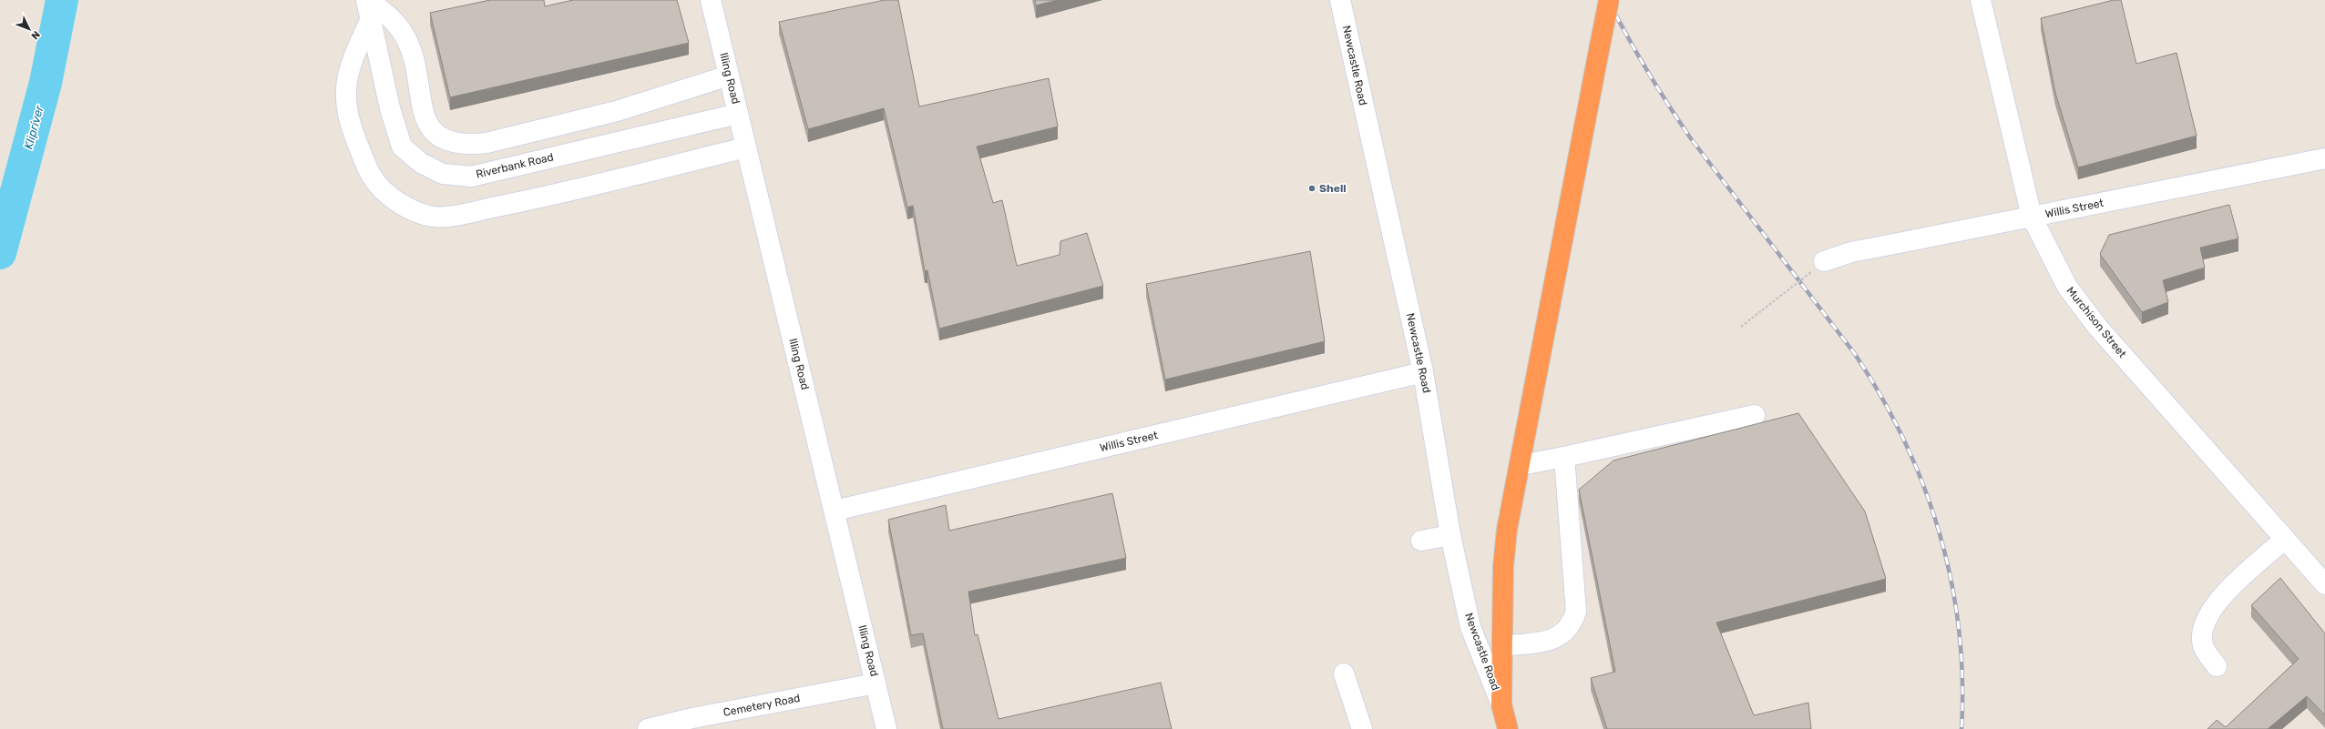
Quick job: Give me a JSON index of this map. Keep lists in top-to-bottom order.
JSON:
{
  "streets": {
    "street": [
      "Newcastle Road",
      "Illing Road",
      "Riverbank Road",
      "Willis Street",
      "Murchison Street",
      "Cemetery Road"
    ]
  },
  "crossings": [
    ["Newcastle Road", "Willis Street"],
    ["Illing Road", "Riverbank Road"],
    ["Illing Road", "Willis Street"],
    ["Illing Road", "Cemetery Road"],
    ["Willis Street", "Murchison Street"]
  ],
  "water": ["Klipriver"],
  "places": ["Shell"],
  "north": "bottom right"
}
